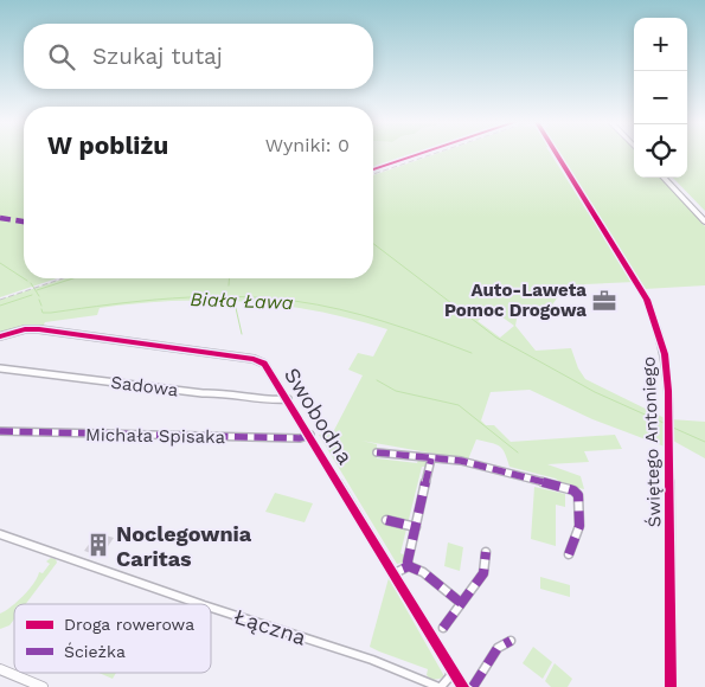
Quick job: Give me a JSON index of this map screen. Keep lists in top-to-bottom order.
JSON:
{
  "streets": {
    "street": [
      "Sadowa",
      "Swobodna",
      "Michała Spisaka",
      "Świętego Antoniego",
      "Łączna"
    ]
  },
  "crossings": [
    ["Sadowa", "Swobodna"],
    ["Swobodna", "Michała Spisaka"]
  ],
  "water": ["Biała Ława"],
  "places": {
    "office": ["Auto-Laweta Pomoc Drogowa"],
    "building": ["Noclegownia Caritas"]
  },
  "legend": ["Droga rowerowa", "Ścieżka"],
  "page": {
    "map_buttons": ["+", "−"],
    "search": "Szukaj tutaj",
    "heading": ["W pobliżu", "Wyniki: 0"]
  }
}
